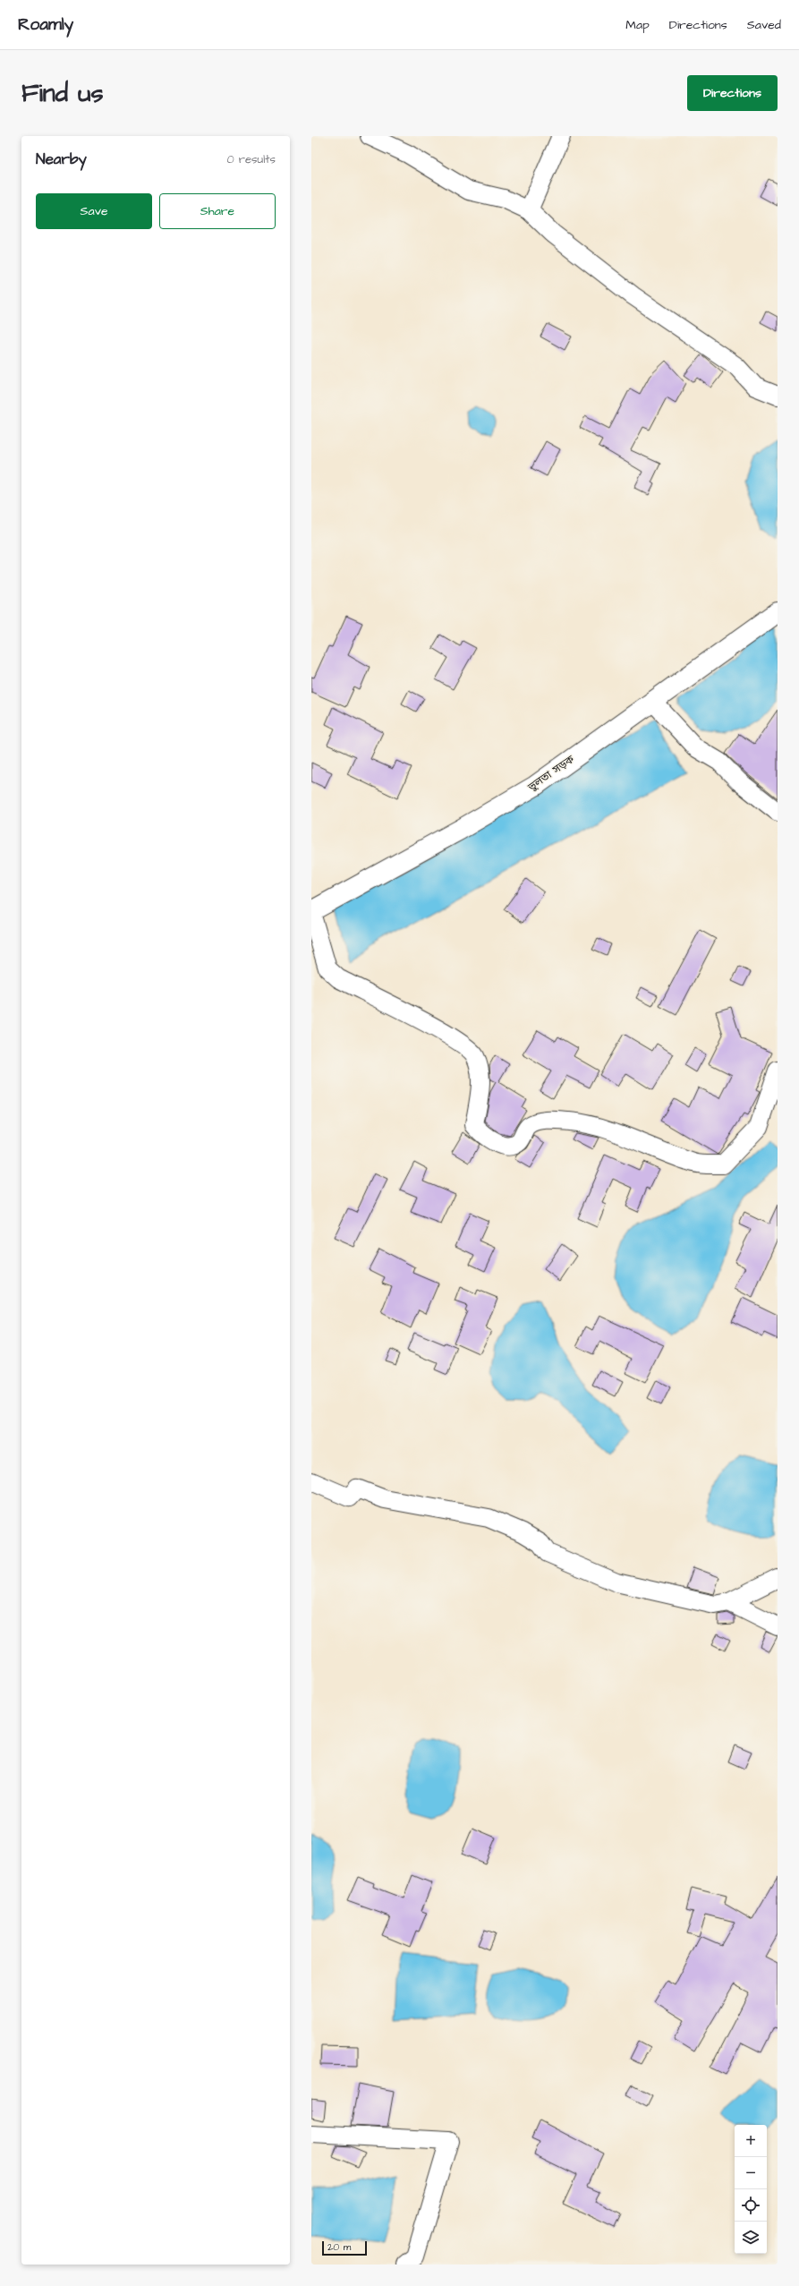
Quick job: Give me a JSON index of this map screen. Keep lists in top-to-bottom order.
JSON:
{
  "streets": {
    "highway": ["ভুলতা সড়ক"]
  },
  "scale_bar": "20 m",
  "page": {
    "header": "Roamly",
    "nav": ["Map", "Directions", "Saved"],
    "buttons": [
      "Directions",
      ["Save", "Share"]
    ],
    "title": "Find us",
    "heading": ["Nearby", "0 results"],
    "map_buttons": ["+", "−"],
    "scale": "20 m"
  }
}
